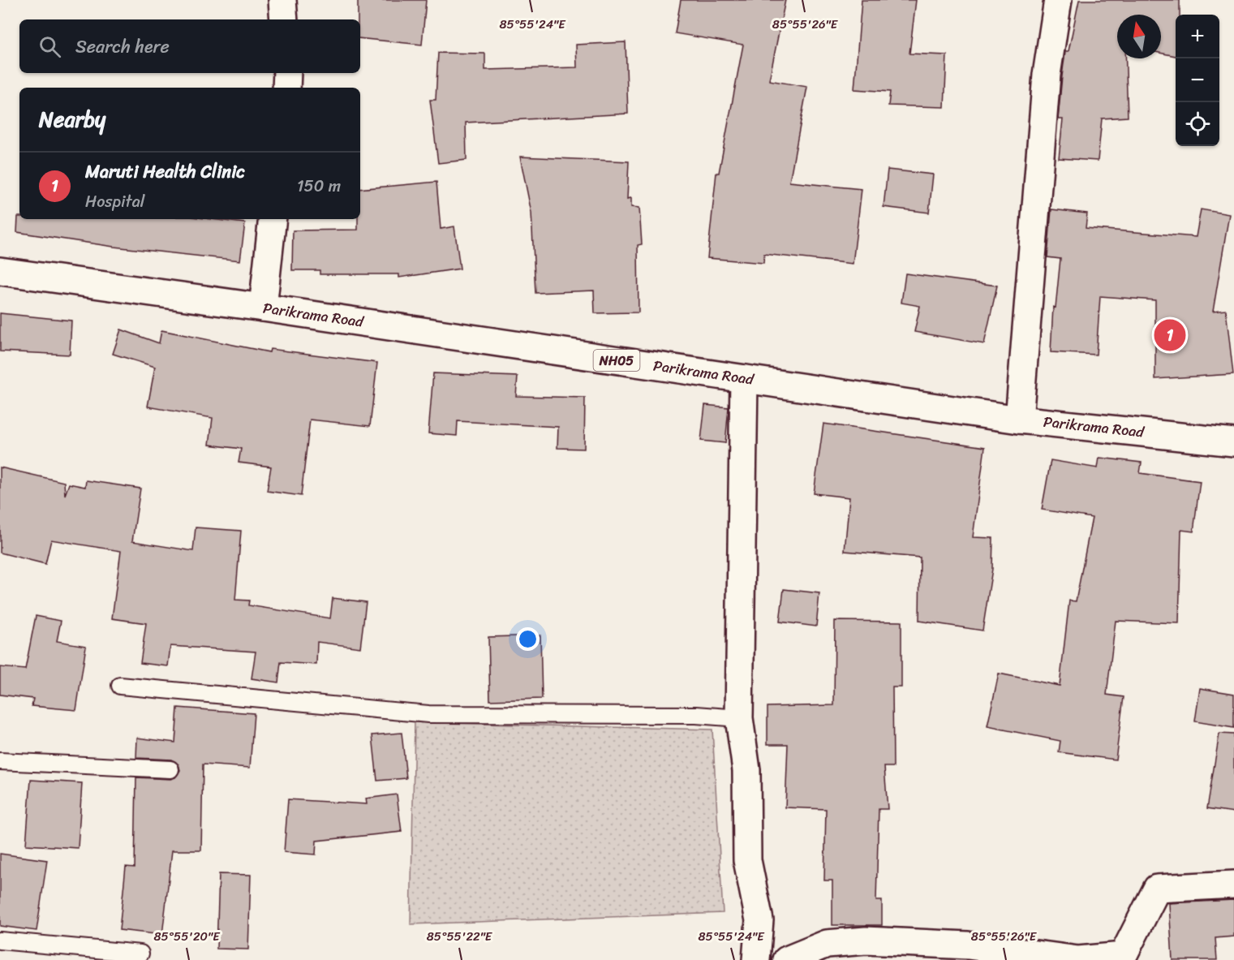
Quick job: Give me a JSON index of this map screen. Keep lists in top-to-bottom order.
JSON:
{
  "streets": {
    "street": ["Parikrama Road", "NH05"]
  },
  "north": "top",
  "page": {
    "map_buttons": ["+", "−"],
    "search": "Search here",
    "heading": "Nearby",
    "list": [
      {
        "mark": "1",
        "name": "Maruti Health Clinic",
        "note": "Hospital",
        "value": "150 m"
      }
    ],
    "pins": "1"
  },
  "coordinates": [
    "85°55'24\"E",
    "85°55'26\"E",
    "85°55'20\"E",
    "85°55'22\"E"
  ]
}
